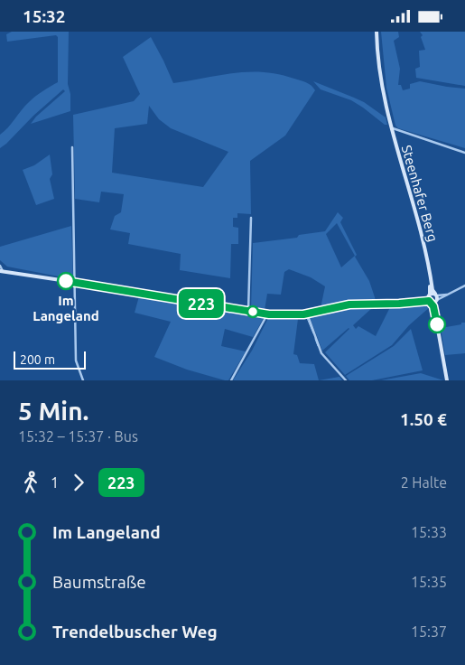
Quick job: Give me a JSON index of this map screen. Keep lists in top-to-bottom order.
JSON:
{
  "streets": {
    "street": ["Steenhafer Berg"]
  },
  "places": ["Im Langeland"],
  "lines": ["bus line 223"],
  "scale_bar": "200 m",
  "page": {
    "status": "15:32",
    "on_map": "223",
    "scale": "200 m",
    "heading": ["5 Min.", "15:32 – 15:37 · Bus", "1.50 €"],
    "legs": ["1", "223", "2 Halte"],
    "list": [
      {
        "name": "Im Langeland",
        "value": "15:33"
      },
      {
        "name": "Baumstraße",
        "value": "15:35"
      },
      {
        "name": "Trendelbuscher Weg",
        "value": "15:37"
      }
    ]
  }
}
